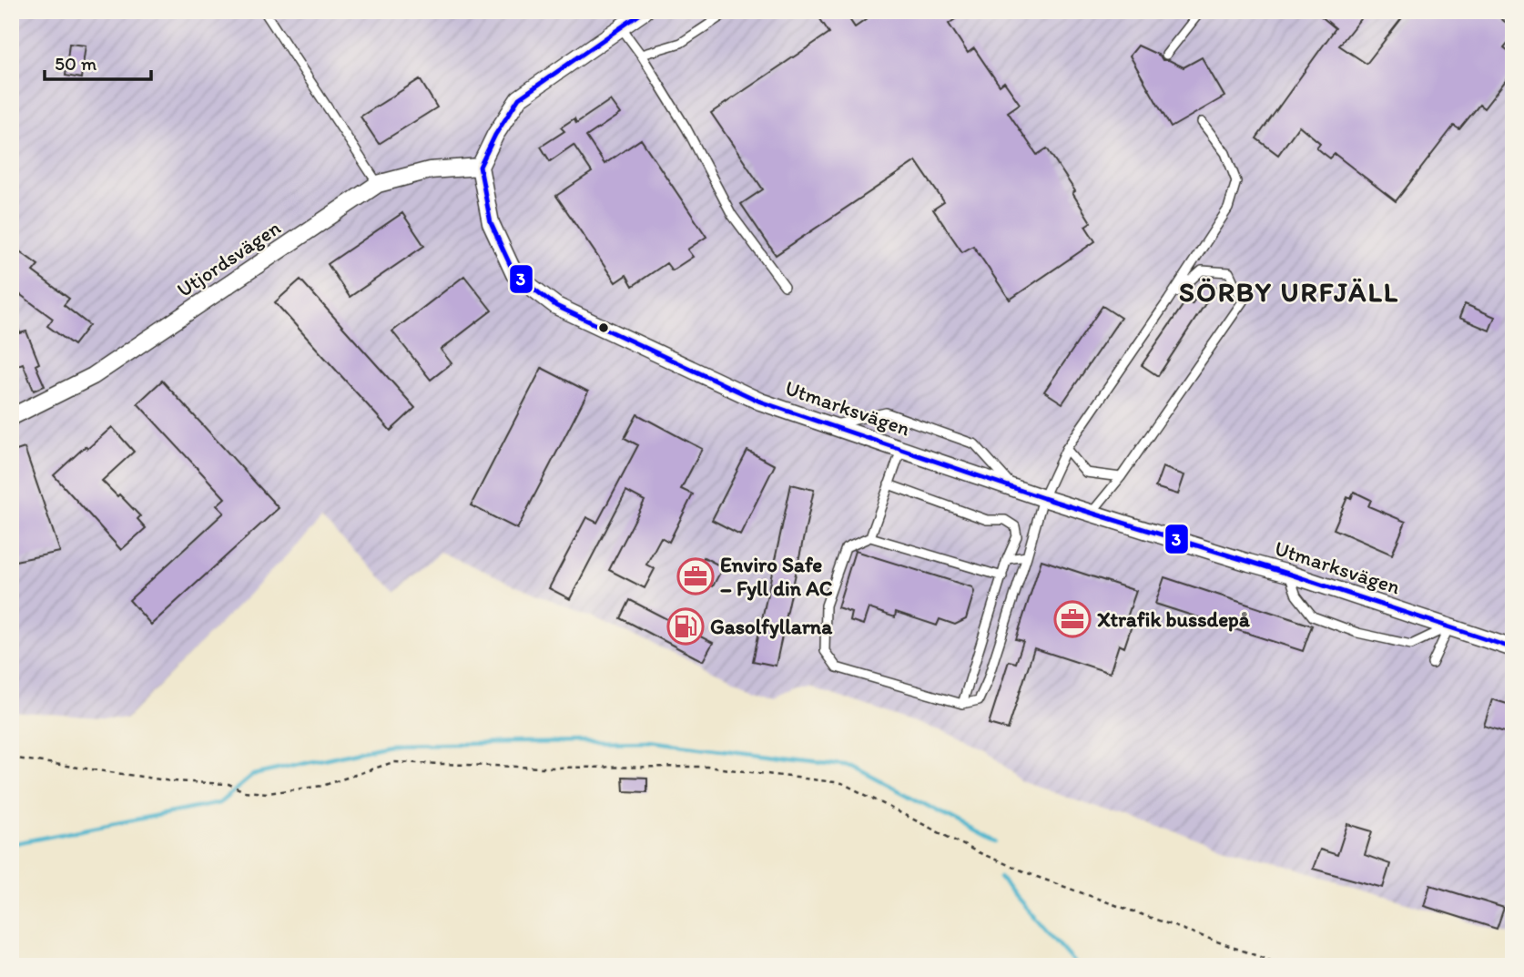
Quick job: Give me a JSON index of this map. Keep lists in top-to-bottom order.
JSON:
{
  "streets": {
    "street": ["Utjordsvägen", "Utmarksvägen"]
  },
  "crossings": [
    ["Utjordsvägen", "Utmarksvägen"]
  ],
  "districts": ["SÖRBY URFJÄLL"],
  "places": {
    "office": ["Enviro Safe – Fyll din AC", "Xtrafik bussdepå"],
    "fuel station": ["Gasolfyllarna"]
  },
  "lines": ["transit line 3"],
  "scale_bar": "50 m"
}
